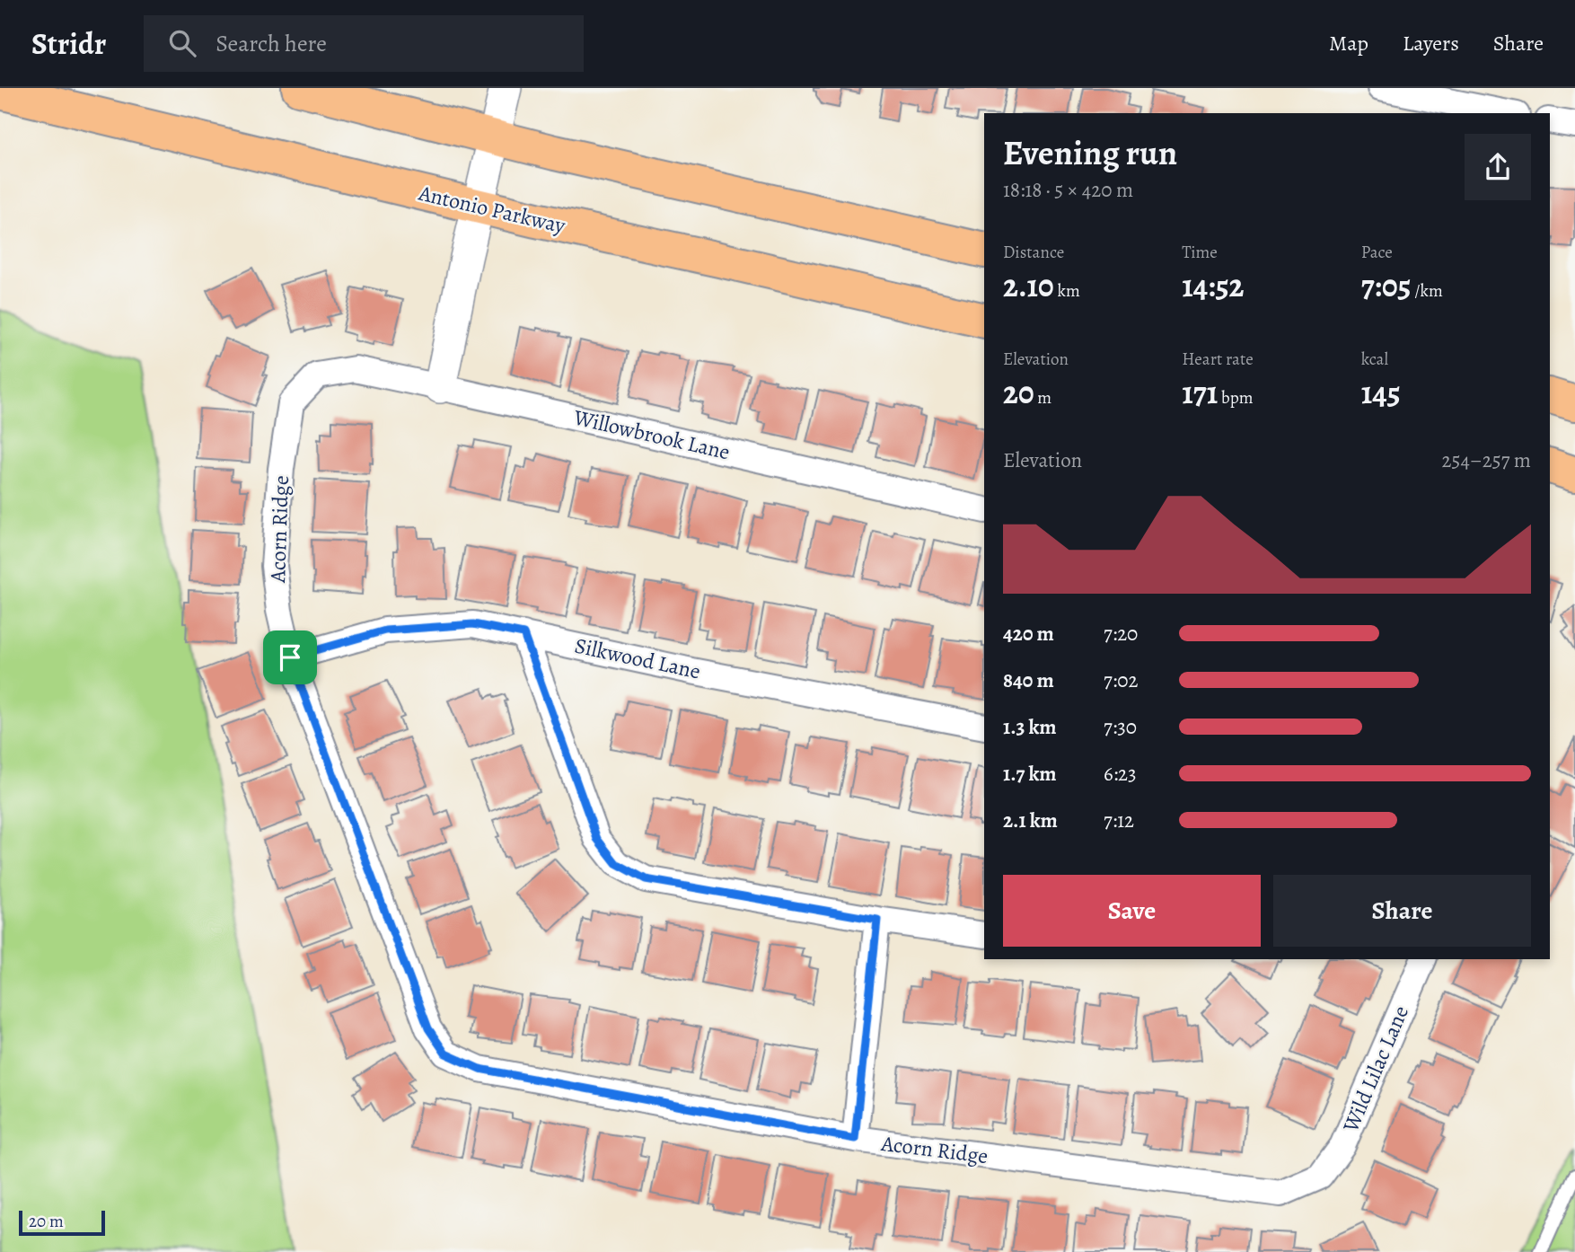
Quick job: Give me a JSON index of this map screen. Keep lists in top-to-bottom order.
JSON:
{
  "streets": {
    "main road": ["Antonio Parkway"],
    "street": [
      "Willowbrook Lane",
      "Acorn Ridge",
      "Silkwood Lane",
      "Wild Lilac Lane"
    ]
  },
  "crossings": [
    ["Willowbrook Lane", "Acorn Ridge"],
    ["Acorn Ridge", "Silkwood Lane"],
    ["Acorn Ridge", "Wild Lilac Lane"]
  ],
  "scale_bar": "20 m",
  "page": {
    "header": "Stridr",
    "search": "Search here",
    "nav": ["Map", "Layers", "Share"],
    "heading": ["Evening run", "18:18 · 5 × 420 m"],
    "stats": [
      ["Distance", "2.10 km"],
      ["Time", "14:52"],
      ["Pace", "7:05 /km"],
      ["Elevation", "20 m"],
      ["Heart rate", "171 bpm"],
      ["kcal", "145"]
    ],
    "chart": ["Elevation", "254–257 m"],
    "list": [
      {
        "name": "420 m",
        "note": "7:20"
      },
      {
        "name": "840 m",
        "note": "7:02"
      },
      {
        "name": "1.3 km",
        "note": "7:30"
      },
      {
        "name": "1.7 km",
        "note": "6:23"
      },
      {
        "name": "2.1 km",
        "note": "7:12"
      }
    ],
    "buttons": ["Save", "Share"],
    "scale": "20 m"
  }
}
